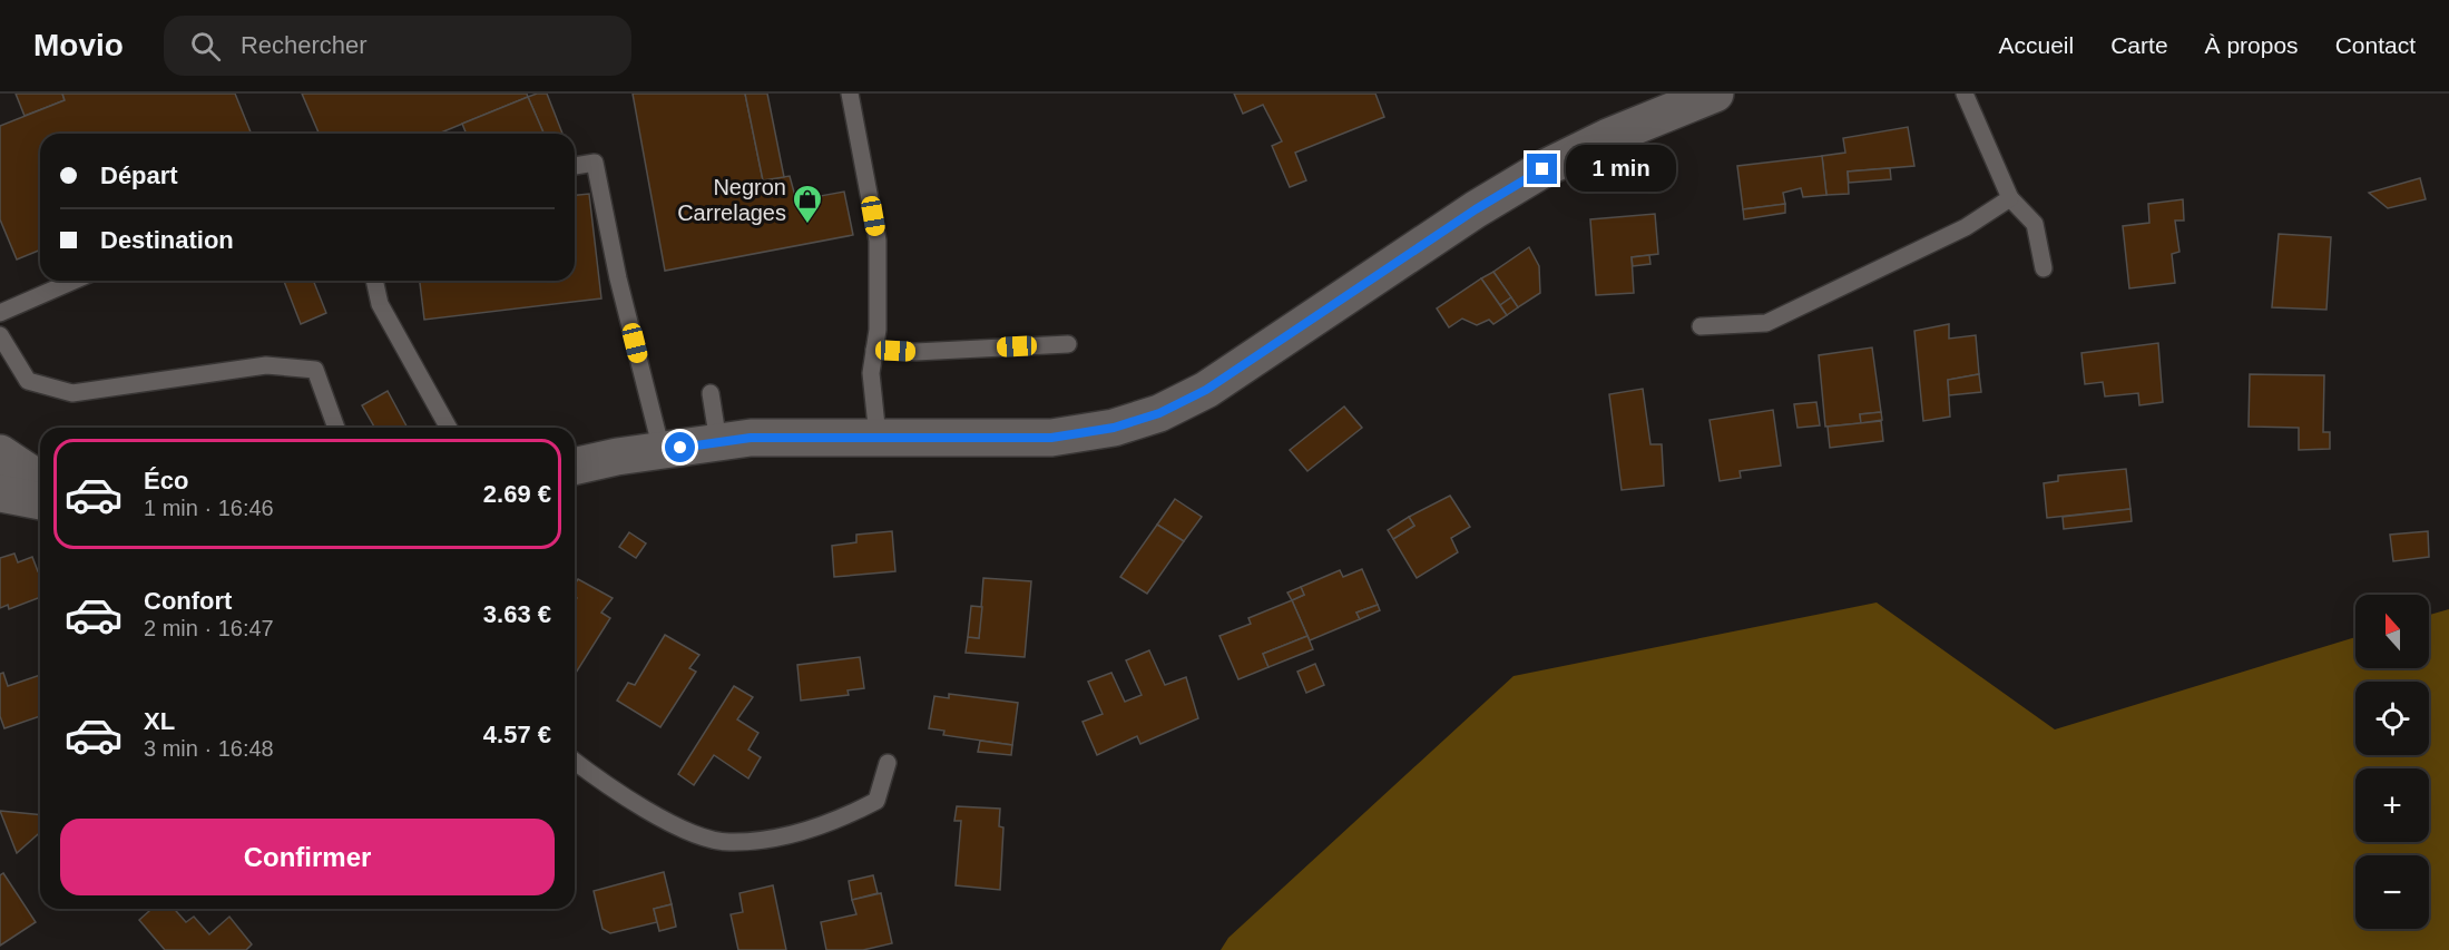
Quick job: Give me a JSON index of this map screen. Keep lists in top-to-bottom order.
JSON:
{
  "places": {
    "shop": ["Negron Carrelages"]
  },
  "north": "top",
  "page": {
    "header": "Movio",
    "search": "Rechercher",
    "nav": [
      "Accueil",
      "Carte",
      "À propos",
      "Contact"
    ],
    "banner": ["Départ", "Destination"],
    "bubble": "1 min",
    "list": [
      {
        "name": "Éco",
        "note": "1 min · 16:46",
        "value": "2.69 €"
      },
      {
        "name": "Confort",
        "note": "2 min · 16:47",
        "value": "3.63 €"
      },
      {
        "name": "XL",
        "note": "3 min · 16:48",
        "value": "4.57 €"
      }
    ],
    "map_buttons": ["+", "−"],
    "buttons": "Confirmer"
  }
}
